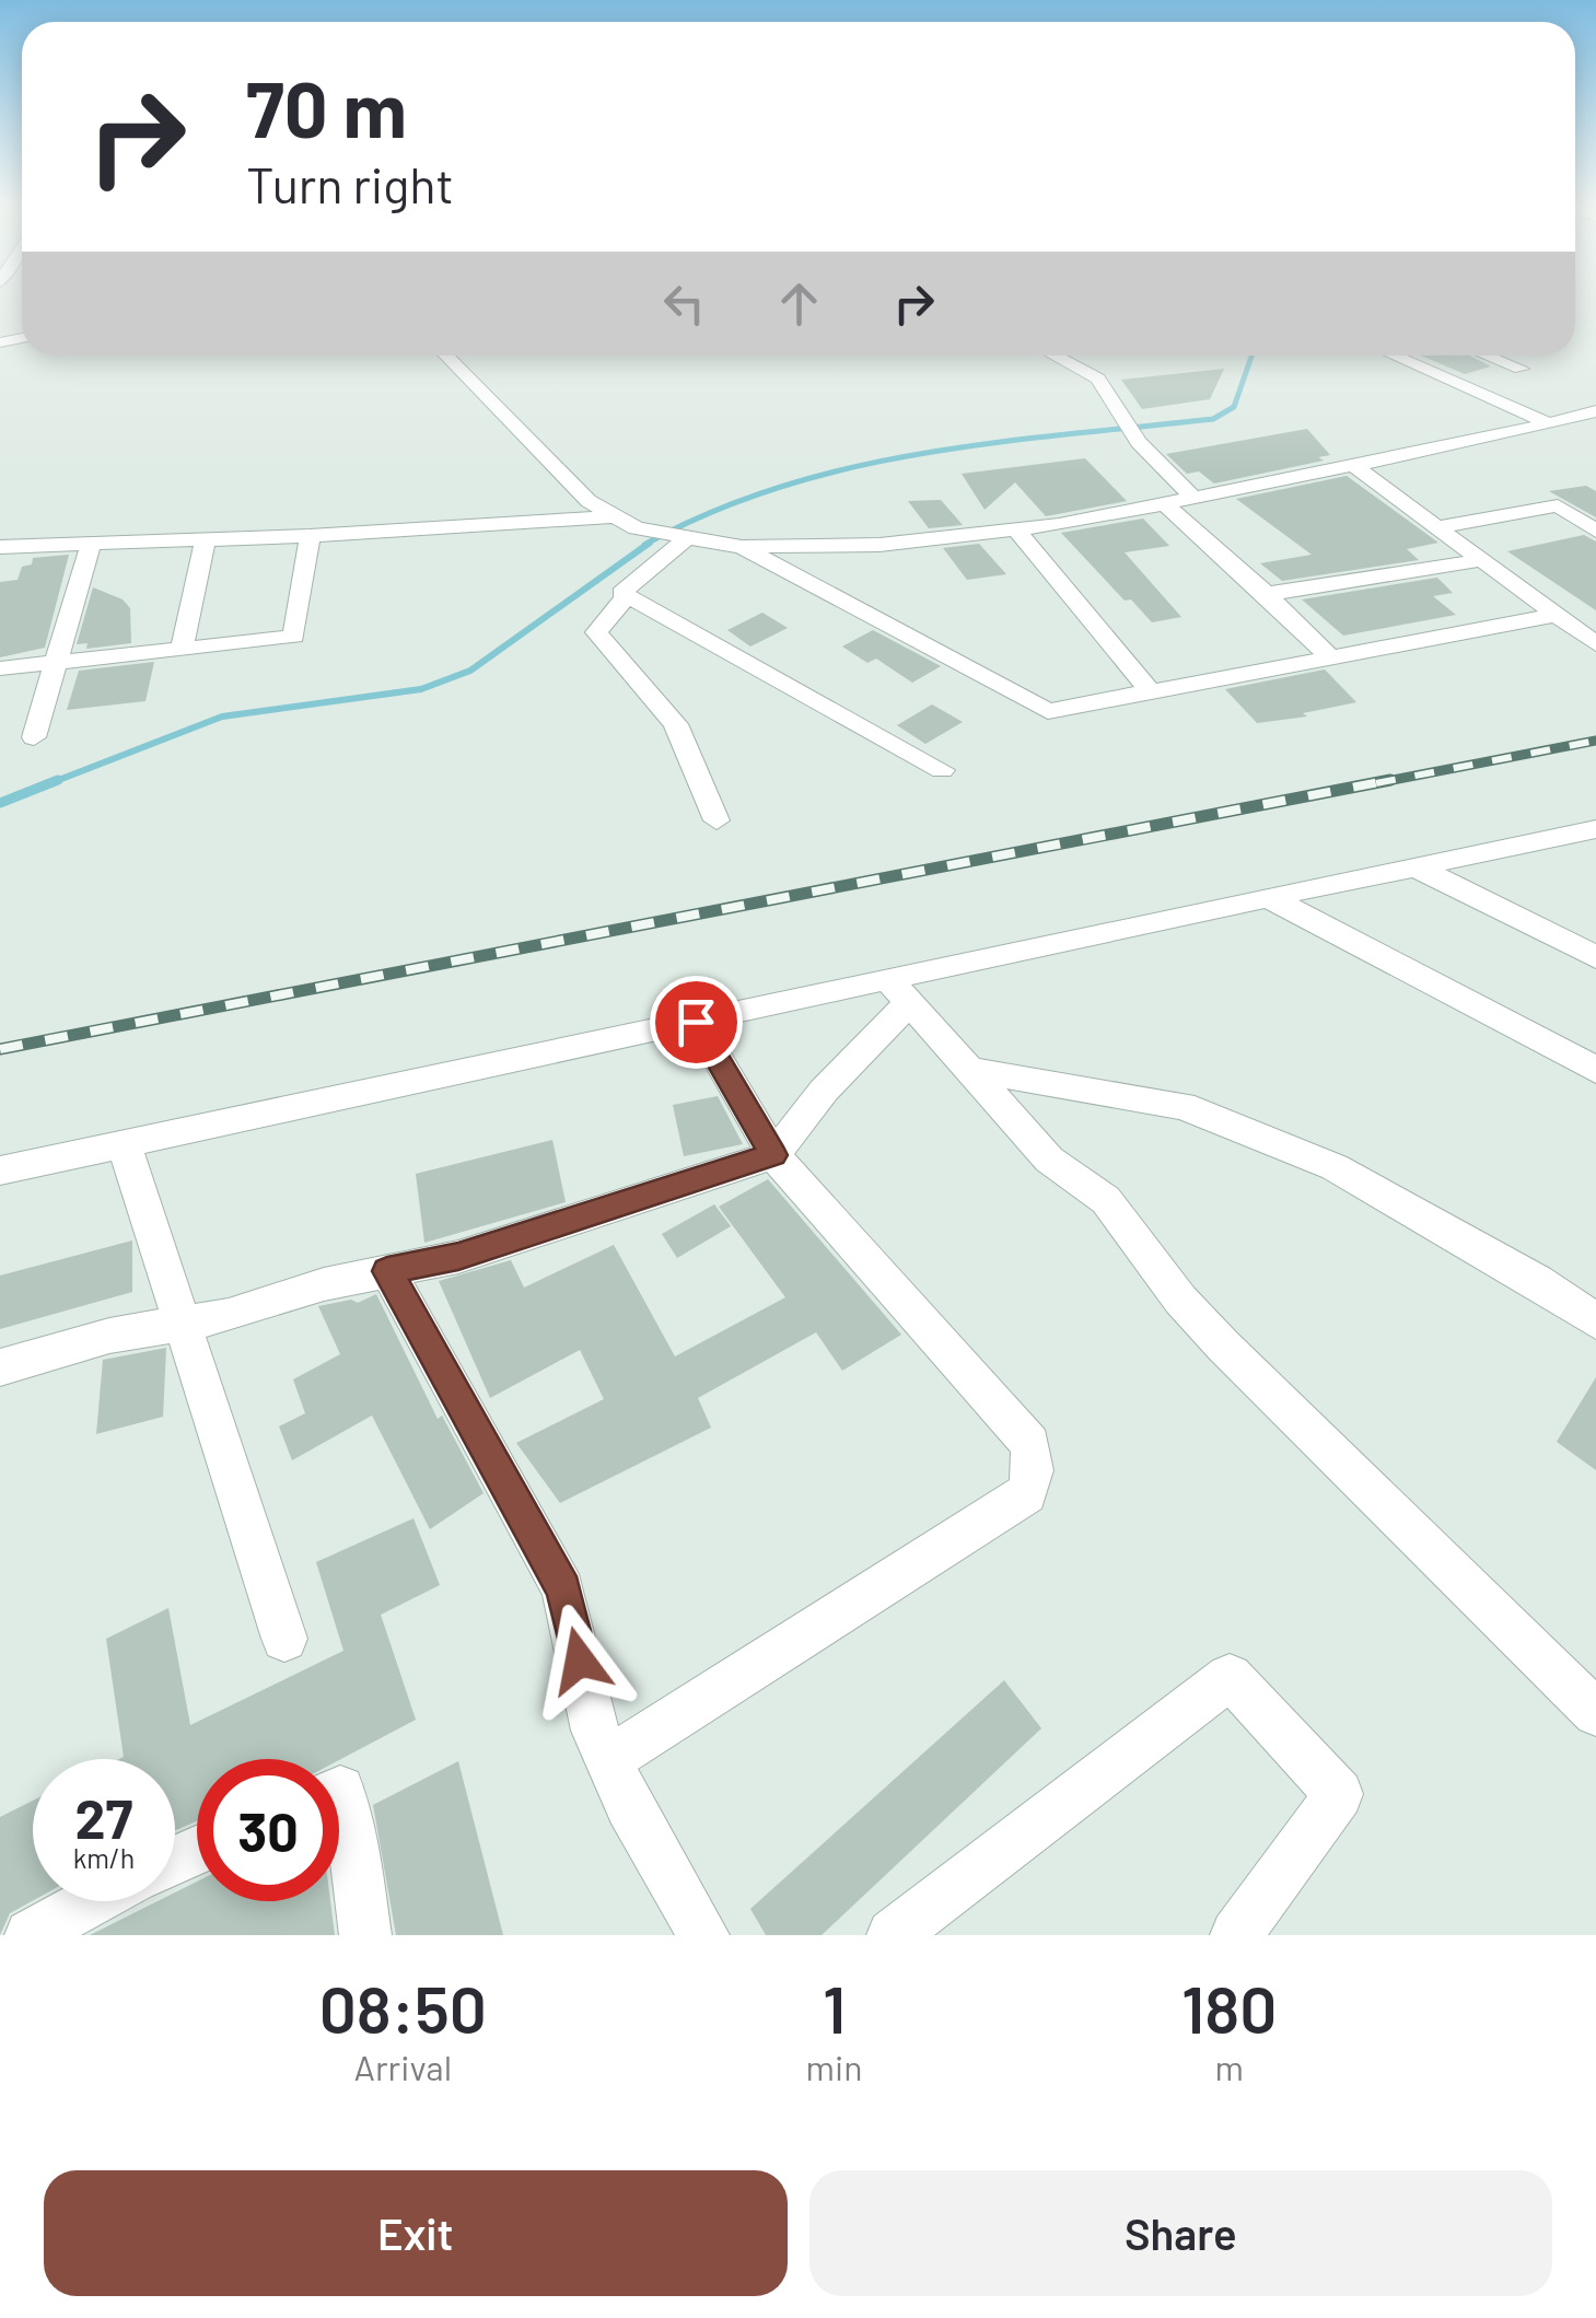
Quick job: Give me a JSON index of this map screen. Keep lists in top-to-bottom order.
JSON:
{
  "page": {
    "turn": ["70 m", "Turn right"],
    "speed": "27 km/h",
    "limit": "30",
    "eta": [
      "08:50",
      "Arrival",
      "1",
      "min",
      "180",
      "m"
    ],
    "buttons": ["Exit", "Share"]
  }
}
